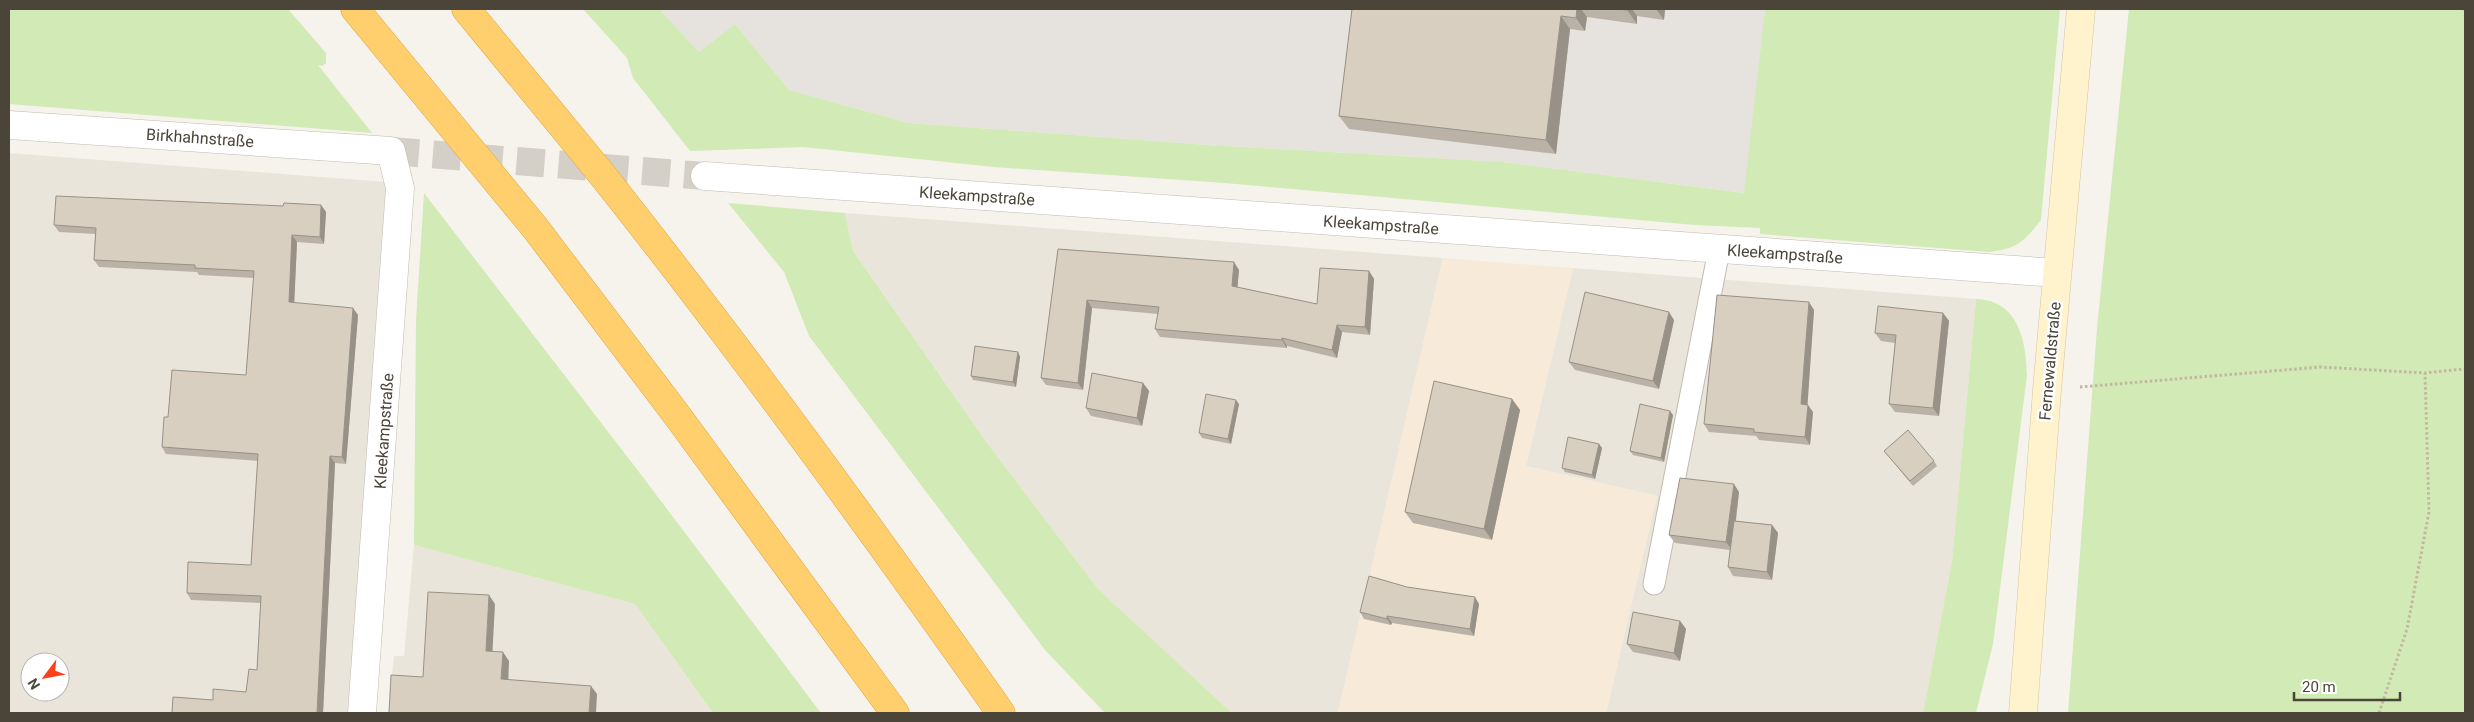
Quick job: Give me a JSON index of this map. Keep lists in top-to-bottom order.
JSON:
{
  "streets": {
    "main road": ["Fernewaldstraße"],
    "street": ["Birkhahnstraße", "Kleekampstraße"]
  },
  "crossings": [
    ["Birkhahnstraße", "Kleekampstraße"],
    ["Kleekampstraße", "Fernewaldstraße"]
  ],
  "scale_bar": "20 m",
  "north": "bottom left"
}
